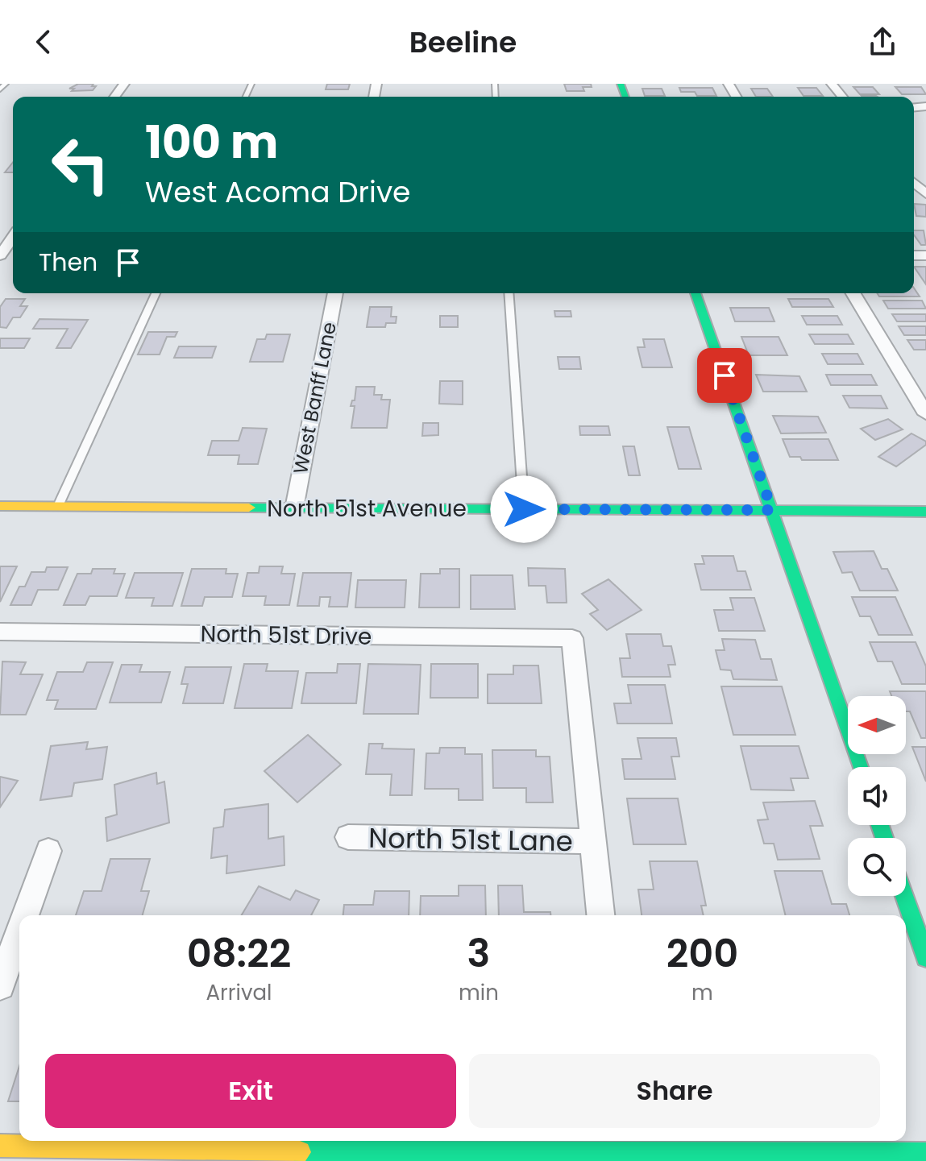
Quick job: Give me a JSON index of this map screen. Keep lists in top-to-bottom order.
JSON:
{
  "streets": {
    "street": [
      "West Banff Lane",
      "North 51st Avenue",
      "North 51st Drive",
      "North 51st Lane"
    ]
  },
  "crossings": [
    ["West Banff Lane", "North 51st Avenue"],
    ["North 51st Drive", "North 51st Lane"]
  ],
  "north": "left",
  "page": {
    "header": "Beeline",
    "turn": ["100 m", "West Acoma Drive"],
    "then": "Then",
    "eta": [
      "08:22",
      "Arrival",
      "3",
      "min",
      "200",
      "m"
    ],
    "buttons": ["Exit", "Share"]
  }
}
